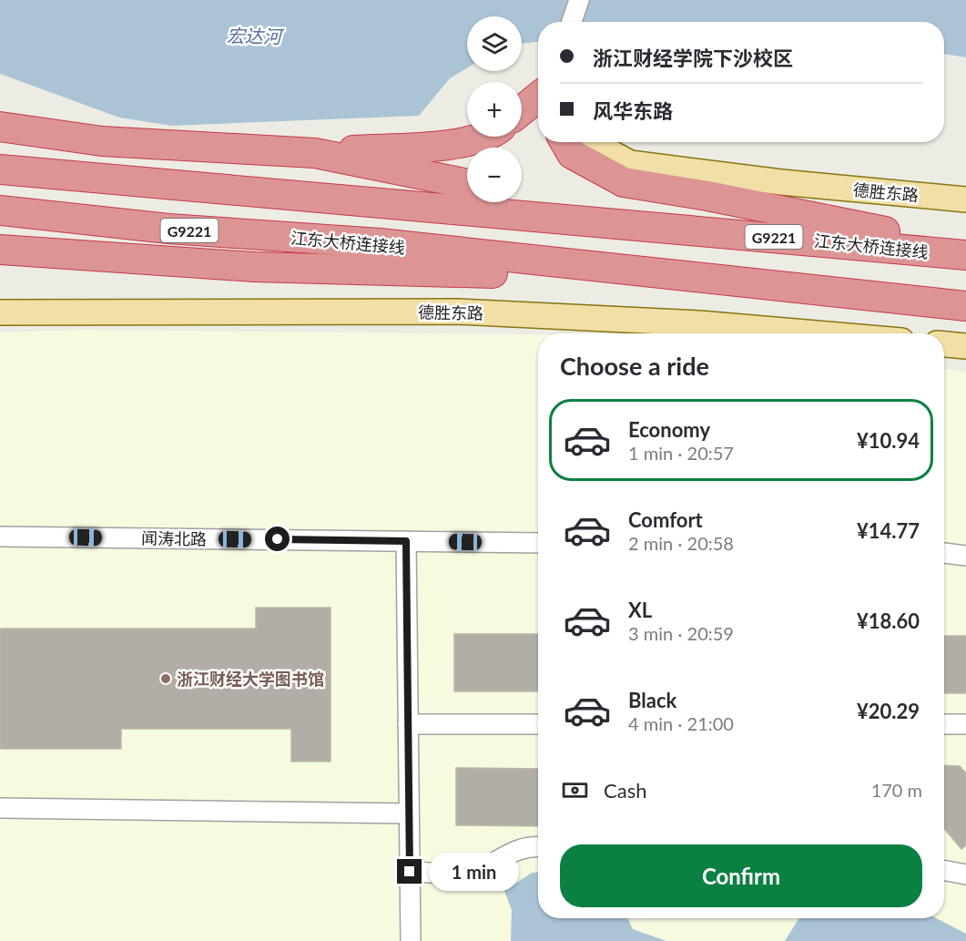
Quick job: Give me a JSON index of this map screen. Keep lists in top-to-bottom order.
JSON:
{
  "streets": {
    "highway": ["G9221", "江东大桥连接线"],
    "main road": ["德胜东路"],
    "street": ["闻涛北路"]
  },
  "water": ["宏达河"],
  "places": ["浙江财经大学图书馆"],
  "page": {
    "map_buttons": ["+", "−"],
    "banner": ["浙江财经学院下沙校区", "风华东路"],
    "heading": "Choose a ride",
    "list": [
      {
        "name": "Economy",
        "note": "1 min · 20:57",
        "value": "¥10.94"
      },
      {
        "name": "Comfort",
        "note": "2 min · 20:58",
        "value": "¥14.77"
      },
      {
        "name": "XL",
        "note": "3 min · 20:59",
        "value": "¥18.60"
      },
      {
        "name": "Black",
        "note": "4 min · 21:00",
        "value": "¥20.29"
      }
    ],
    "pay": ["Cash", "170 m"],
    "buttons": "Confirm",
    "bubble": "1 min"
  }
}
